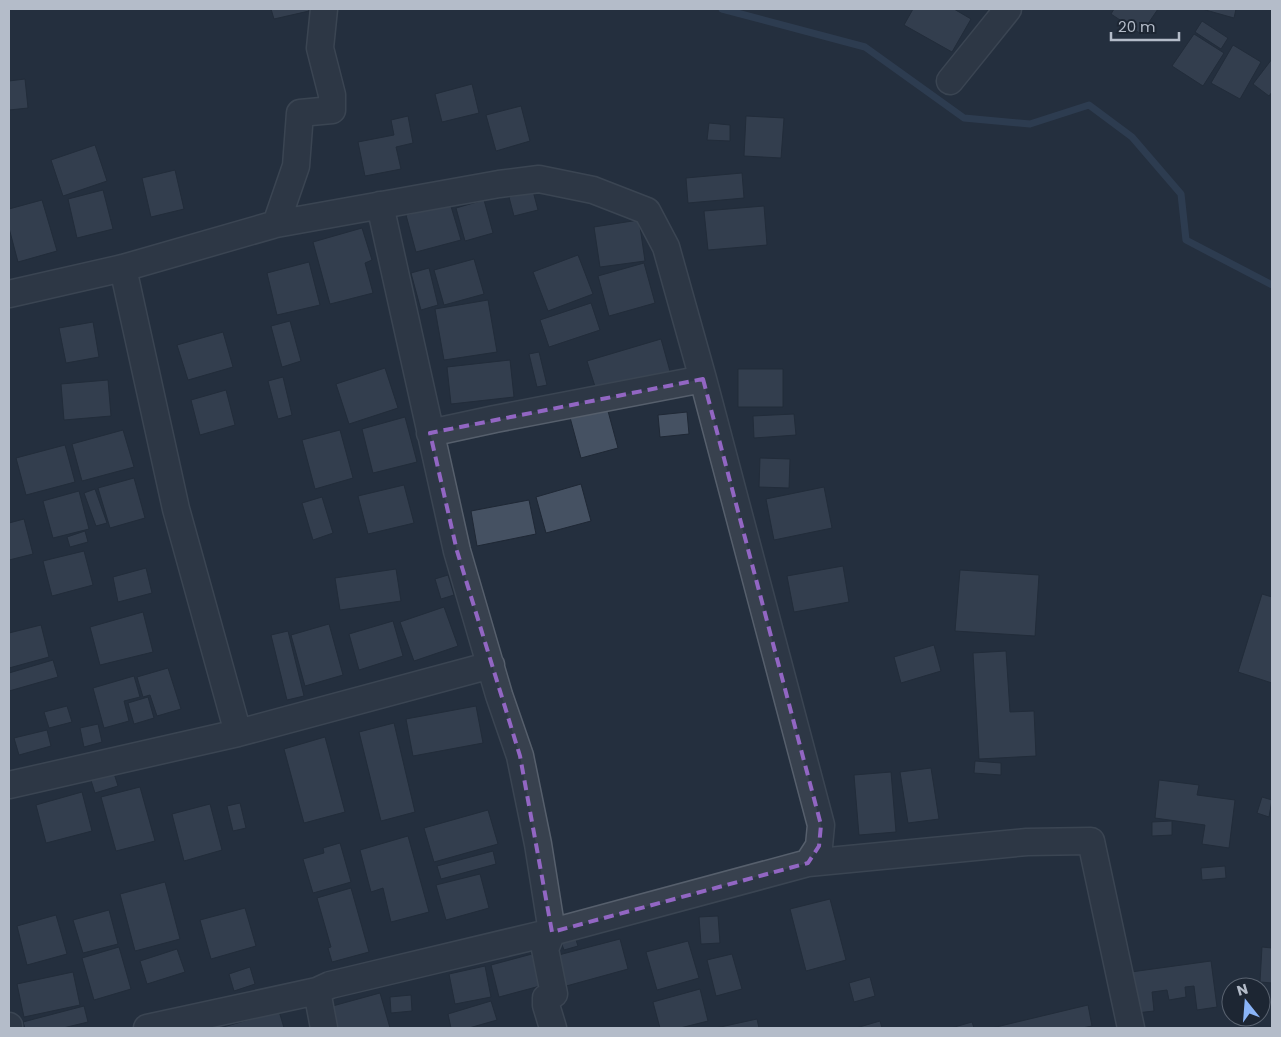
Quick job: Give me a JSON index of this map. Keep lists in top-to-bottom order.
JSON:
{
  "scale_bar": "20 m",
  "north": "top"
}
